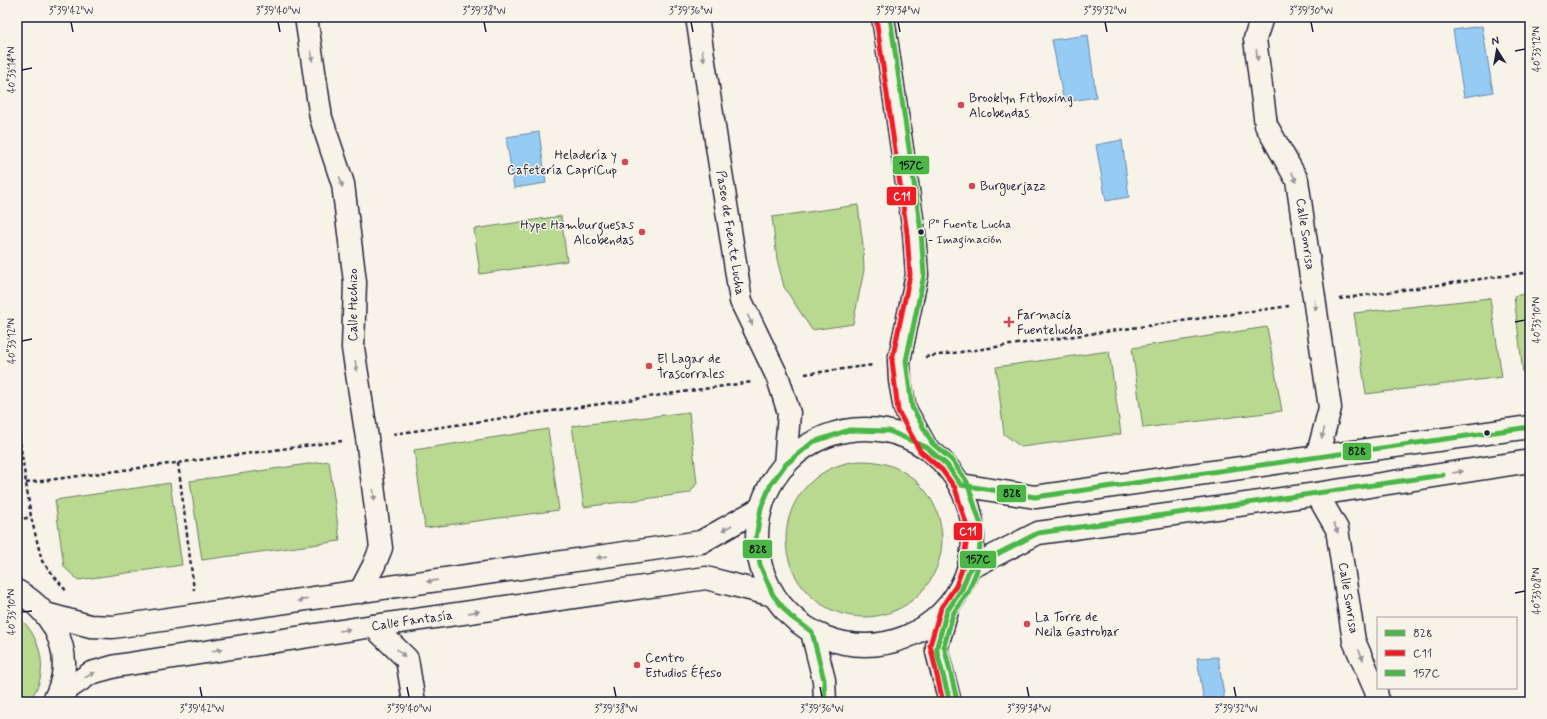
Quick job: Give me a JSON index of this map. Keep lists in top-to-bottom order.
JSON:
{
  "streets": {
    "street": [
      "Paseo de Fuente Lucha",
      "Calle Sonrisa",
      "Calle Hechizo",
      "Calle Fantasía"
    ]
  },
  "one_way": ["Calle Sonrisa", "Calle Hechizo"],
  "places": {
    "other": [
      "Brooklyn Fitboxing Alcobendas",
      "Heladería y Cafetería CapriCup",
      "Burguerjazz",
      "Hype Hamburguesas Alcobendas",
      "Pº Fuente Lucha - Imaginación",
      "El Lagar de Trascorrales",
      "La Torre de Neila Gastrobar",
      "Centro Estudios Éfeso"
    ],
    "health": ["Farmacia Fuentelucha"]
  },
  "lines": ["transit line 157C", "transit line C11", "transit line 828"],
  "legend": ["828", "C11", "157C"],
  "north": "top",
  "coordinates": [
    "3°39'42\"W",
    "3°39'40\"W",
    "3°39'38\"W",
    "3°39'36\"W",
    "3°39'34\"W",
    "3°39'32\"W",
    "3°39'30\"W",
    "40°33'12\"N",
    "40°33'14\"N",
    "40°33'10\"N",
    "40°33'08\"N"
  ]
}
